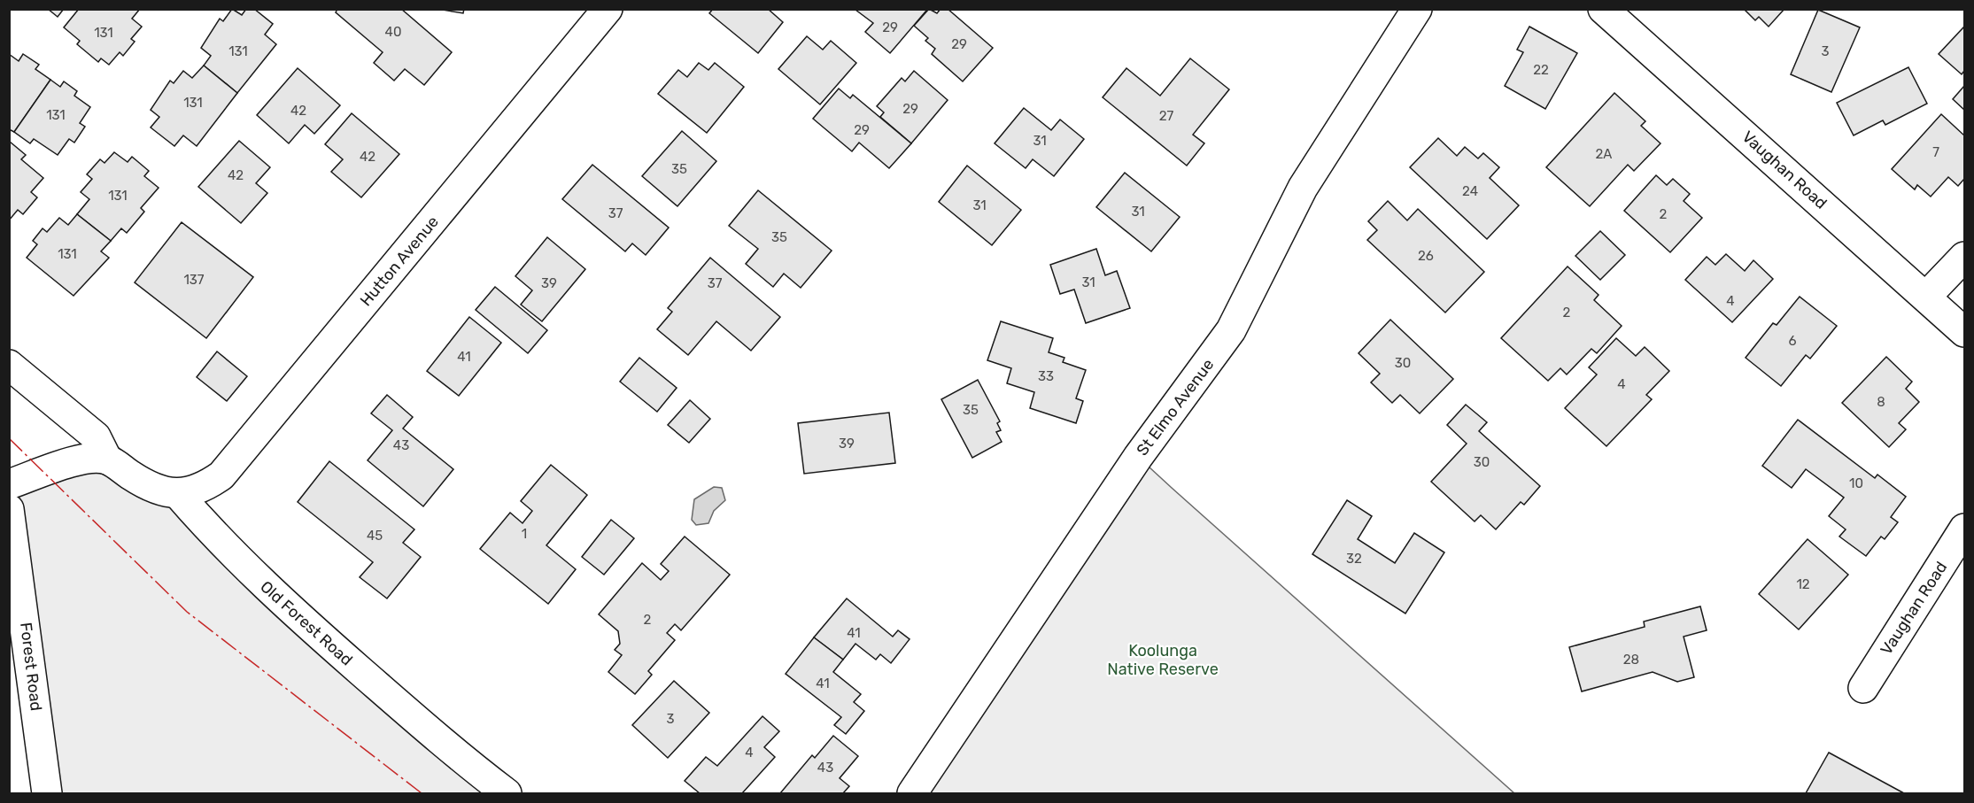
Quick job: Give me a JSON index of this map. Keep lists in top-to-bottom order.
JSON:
{
  "streets": {
    "street": [
      "Vaughan Road",
      "Hutton Avenue",
      "St Elmo Avenue",
      "Old Forest Road",
      "Forest Road"
    ]
  },
  "crossings": [
    ["Hutton Avenue", "Old Forest Road"]
  ],
  "parks": ["Koolunga Native Reserve"],
  "house_numbers": [
    "29",
    "40",
    "131",
    "29",
    "131",
    "3",
    "22",
    "131",
    "29",
    "42",
    "131",
    "27",
    "29",
    "31",
    "7",
    "2A",
    "42",
    "35",
    "42",
    "24",
    "131",
    "31",
    "31",
    "37",
    "2",
    "35",
    "131",
    "26",
    "137",
    "31",
    "39",
    "37",
    "4",
    "2",
    "6",
    "41",
    "30",
    "33",
    "4",
    "8",
    "35",
    "39",
    "43",
    "30",
    "10",
    "1",
    "45",
    "32",
    "12",
    "2",
    "41",
    "28",
    "41",
    "3",
    "4",
    "43"
  ]
}
